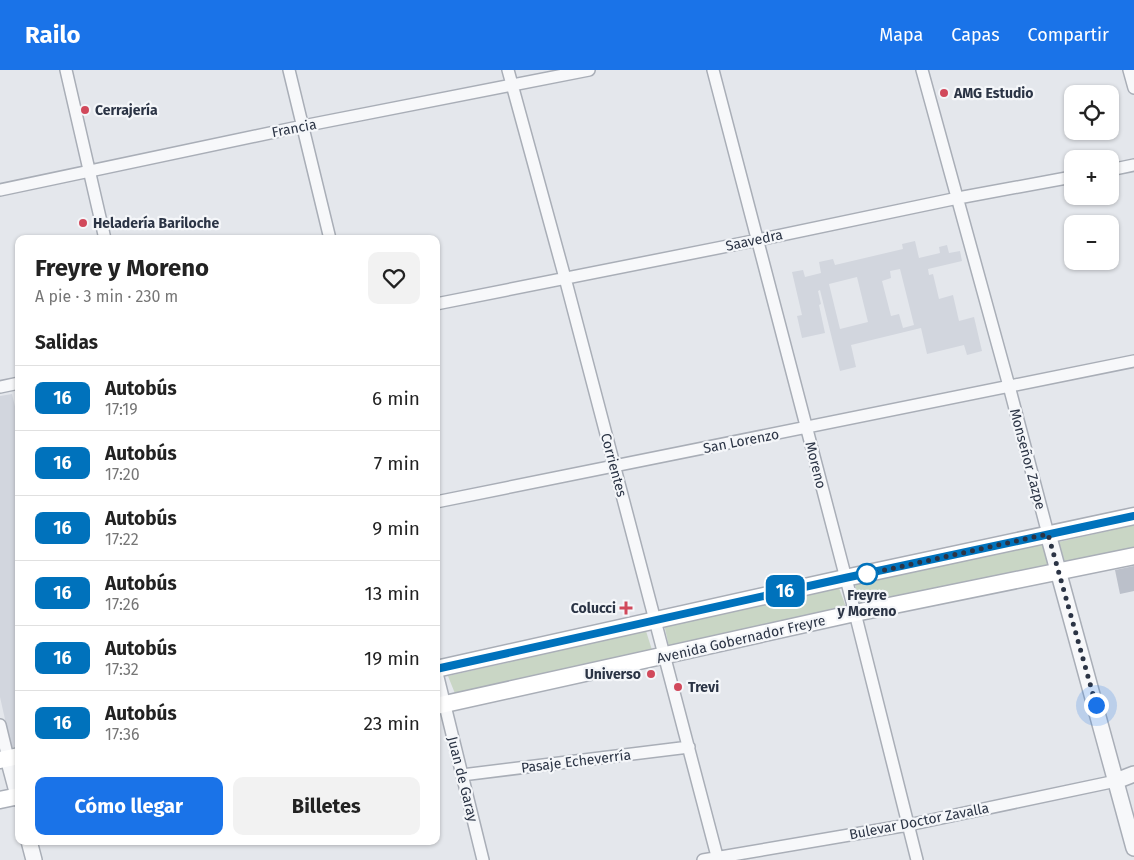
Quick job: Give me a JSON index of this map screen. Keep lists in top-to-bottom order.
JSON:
{
  "streets": {
    "main road": ["Avenida Gobernador Freyre"],
    "street": [
      "Francia",
      "Saavedra",
      "San Lorenzo",
      "Monseñor Zazpe",
      "Corrientes",
      "Moreno",
      "Pasaje Echeverría",
      "Juan de Garay",
      "Bulevar Doctor Zavalla"
    ]
  },
  "crossings": [
    ["Francia", "Corrientes"],
    ["Saavedra", "Monseñor Zazpe"],
    ["Saavedra", "Corrientes"],
    ["Saavedra", "Moreno"],
    ["San Lorenzo", "Monseñor Zazpe"],
    ["San Lorenzo", "Corrientes"],
    ["San Lorenzo", "Moreno"],
    ["Monseñor Zazpe", "Avenida Gobernador Freyre"],
    ["Monseñor Zazpe", "Bulevar Doctor Zavalla"],
    ["Corrientes", "Avenida Gobernador Freyre"],
    ["Corrientes", "Pasaje Echeverría"],
    ["Corrientes", "Bulevar Doctor Zavalla"],
    ["Moreno", "Avenida Gobernador Freyre"],
    ["Moreno", "Bulevar Doctor Zavalla"],
    ["Avenida Gobernador Freyre", "Juan de Garay"],
    ["Pasaje Echeverría", "Juan de Garay"]
  ],
  "places": {
    "other": [
      "AMG Estudio",
      "Cerrajería",
      "Heladería Bariloche",
      "Freyre y Moreno",
      "Universo",
      "Trevi"
    ],
    "health": ["Colucci"]
  },
  "lines": ["bus line 16"],
  "page": {
    "header": "Railo",
    "nav": ["Mapa", "Capas", "Compartir"],
    "on_map": "16",
    "map_buttons": ["+", "−"],
    "heading": [
      ["Freyre y Moreno", "A pie · 3 min · 230 m"],
      "Salidas"
    ],
    "list": [
      {
        "mark": "16",
        "name": "Autobús",
        "note": "17:19",
        "value": "6 min"
      },
      {
        "mark": "16",
        "name": "Autobús",
        "note": "17:20",
        "value": "7 min"
      },
      {
        "mark": "16",
        "name": "Autobús",
        "note": "17:22",
        "value": "9 min"
      },
      {
        "mark": "16",
        "name": "Autobús",
        "note": "17:26",
        "value": "13 min"
      },
      {
        "mark": "16",
        "name": "Autobús",
        "note": "17:32",
        "value": "19 min"
      },
      {
        "mark": "16",
        "name": "Autobús",
        "note": "17:36",
        "value": "23 min"
      }
    ],
    "buttons": ["Cómo llegar", "Billetes"]
  }
}
